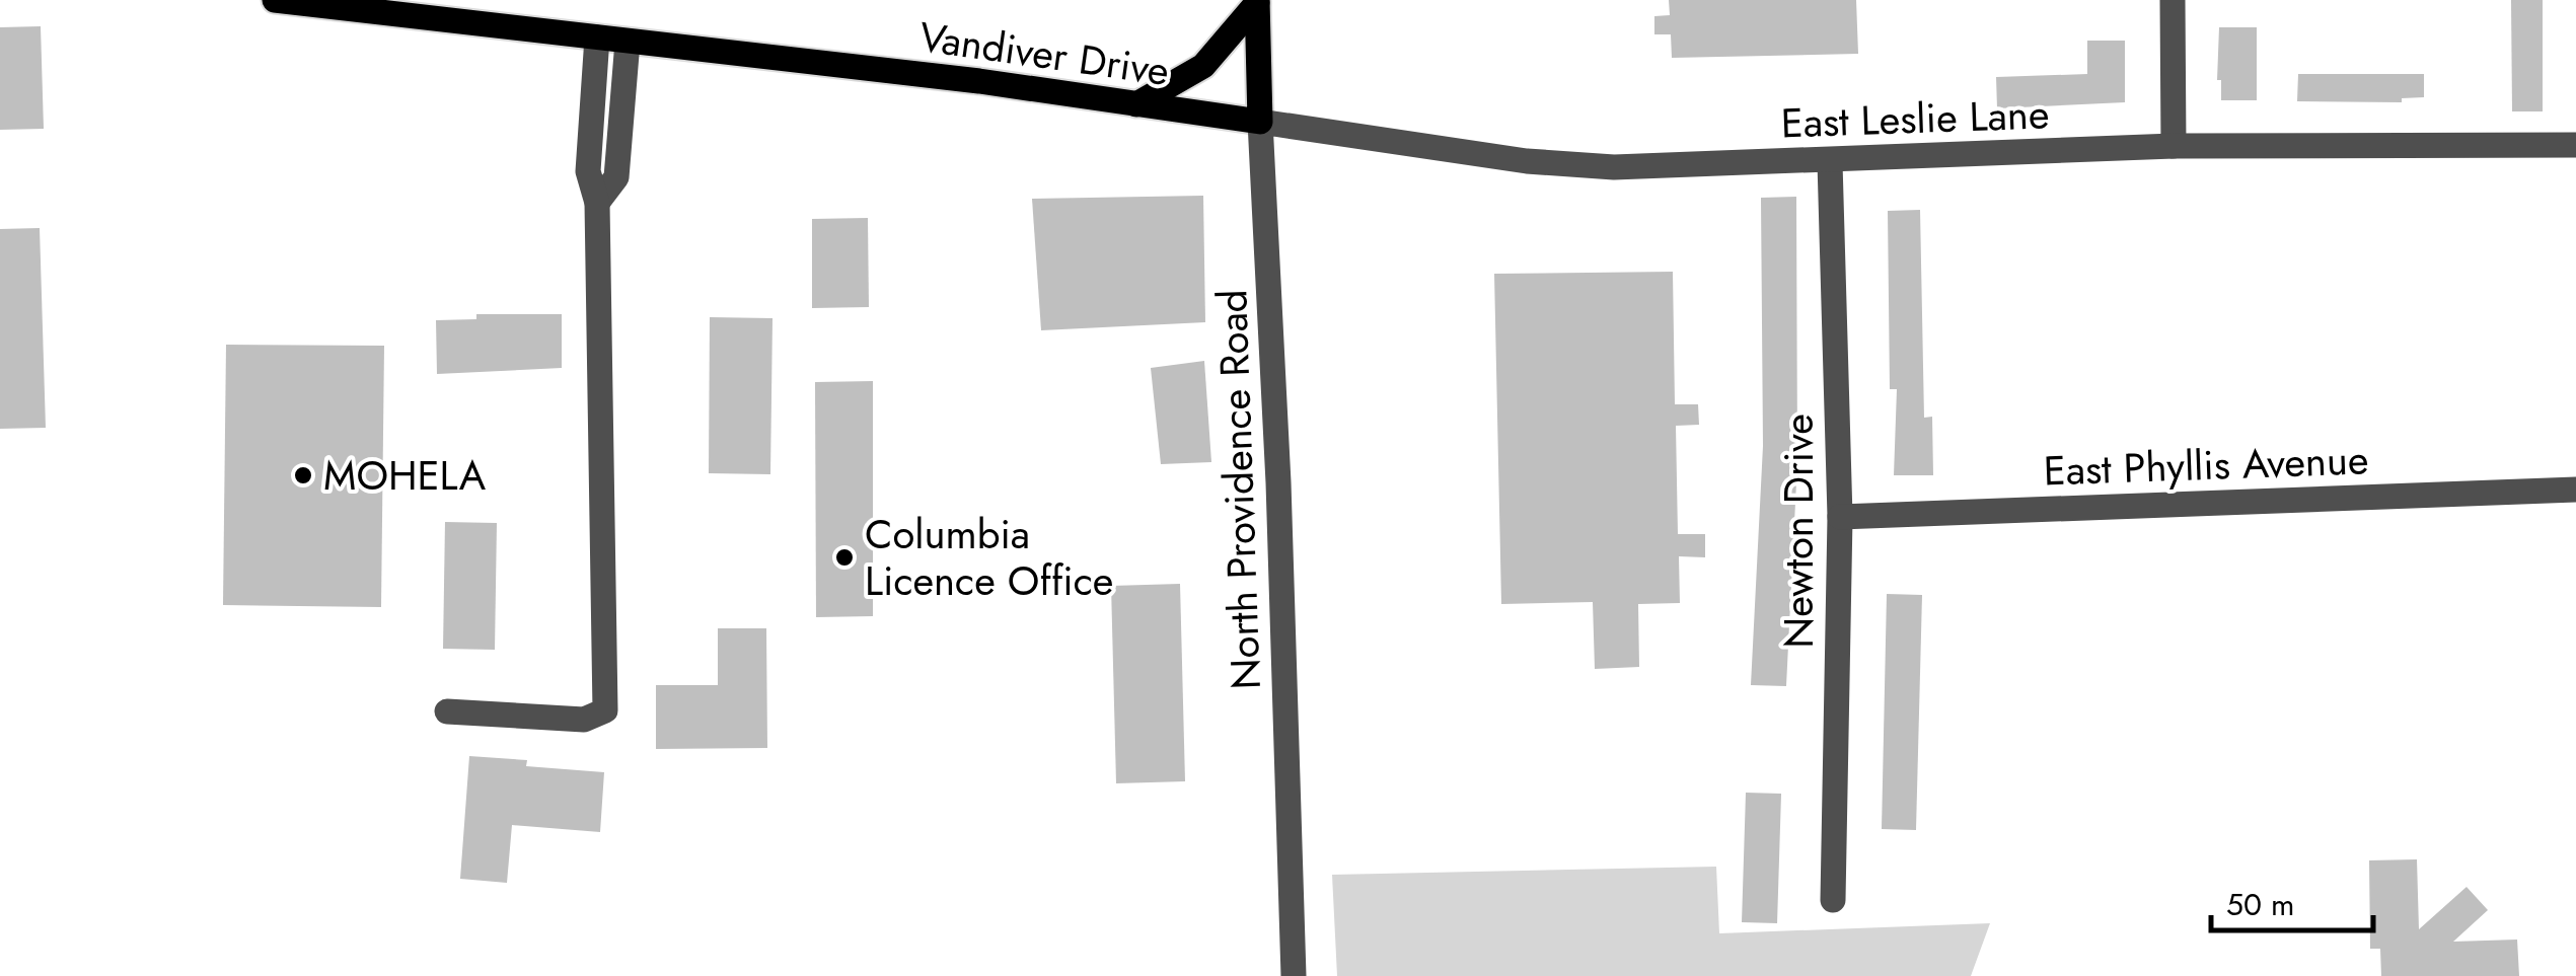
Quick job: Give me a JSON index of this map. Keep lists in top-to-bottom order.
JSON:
{
  "streets": {
    "main road": ["Vandiver Drive", "North Providence Road"],
    "street": ["East Leslie Lane", "East Phyllis Avenue", "Newton Drive"]
  },
  "crossings": [
    ["Vandiver Drive", "East Leslie Lane"],
    ["Vandiver Drive", "North Providence Road"],
    ["East Leslie Lane", "North Providence Road"],
    ["East Leslie Lane", "Newton Drive"],
    ["East Phyllis Avenue", "Newton Drive"]
  ],
  "places": ["MOHELA", "Columbia Licence Office"],
  "scale_bar": "50 m"
}
